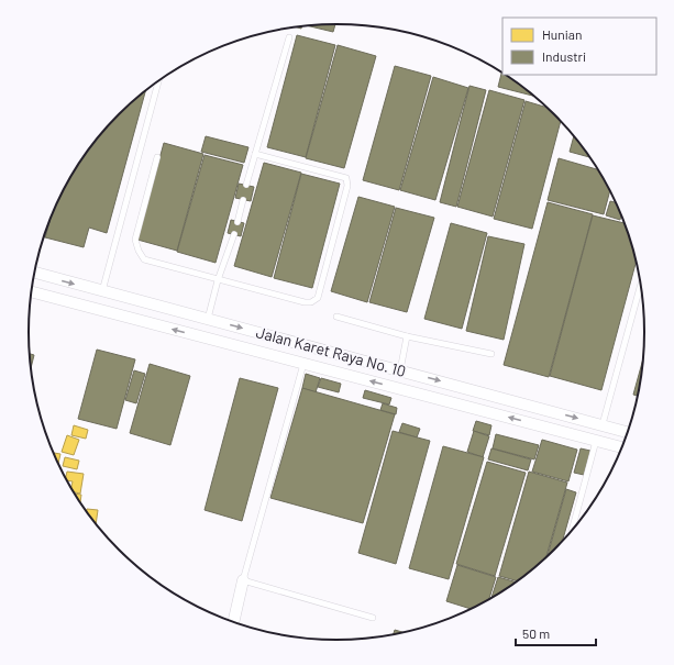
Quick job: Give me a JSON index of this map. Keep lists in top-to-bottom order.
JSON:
{
  "streets": {
    "street": ["Jalan Karet Raya No. 10"]
  },
  "legend": ["Hunian", "Industri"],
  "scale_bar": "50 m"
}
